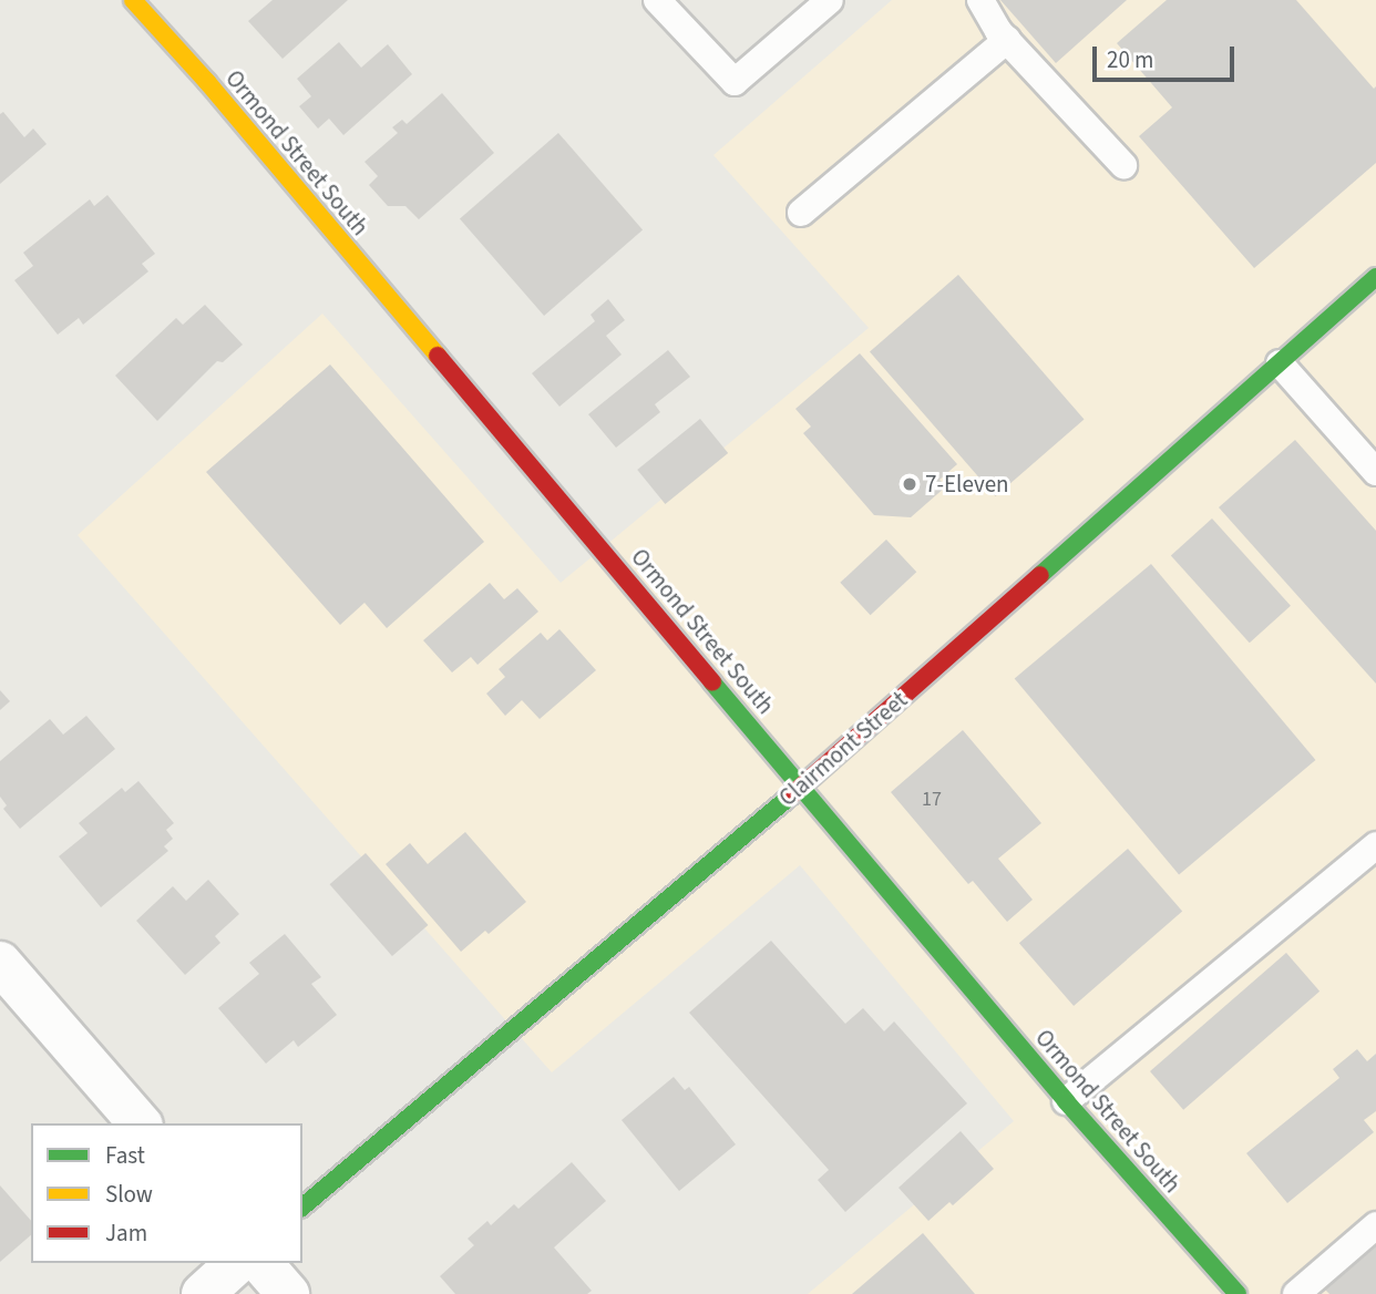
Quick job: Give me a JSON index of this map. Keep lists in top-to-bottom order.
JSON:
{
  "streets": {
    "main road": ["Ormond Street South", "Clairmont Street"]
  },
  "crossings": [
    ["Ormond Street South", "Clairmont Street"]
  ],
  "places": ["7-Eleven"],
  "house_numbers": ["17"],
  "legend": ["Fast", "Slow", "Jam"],
  "scale_bar": "20 m"
}
